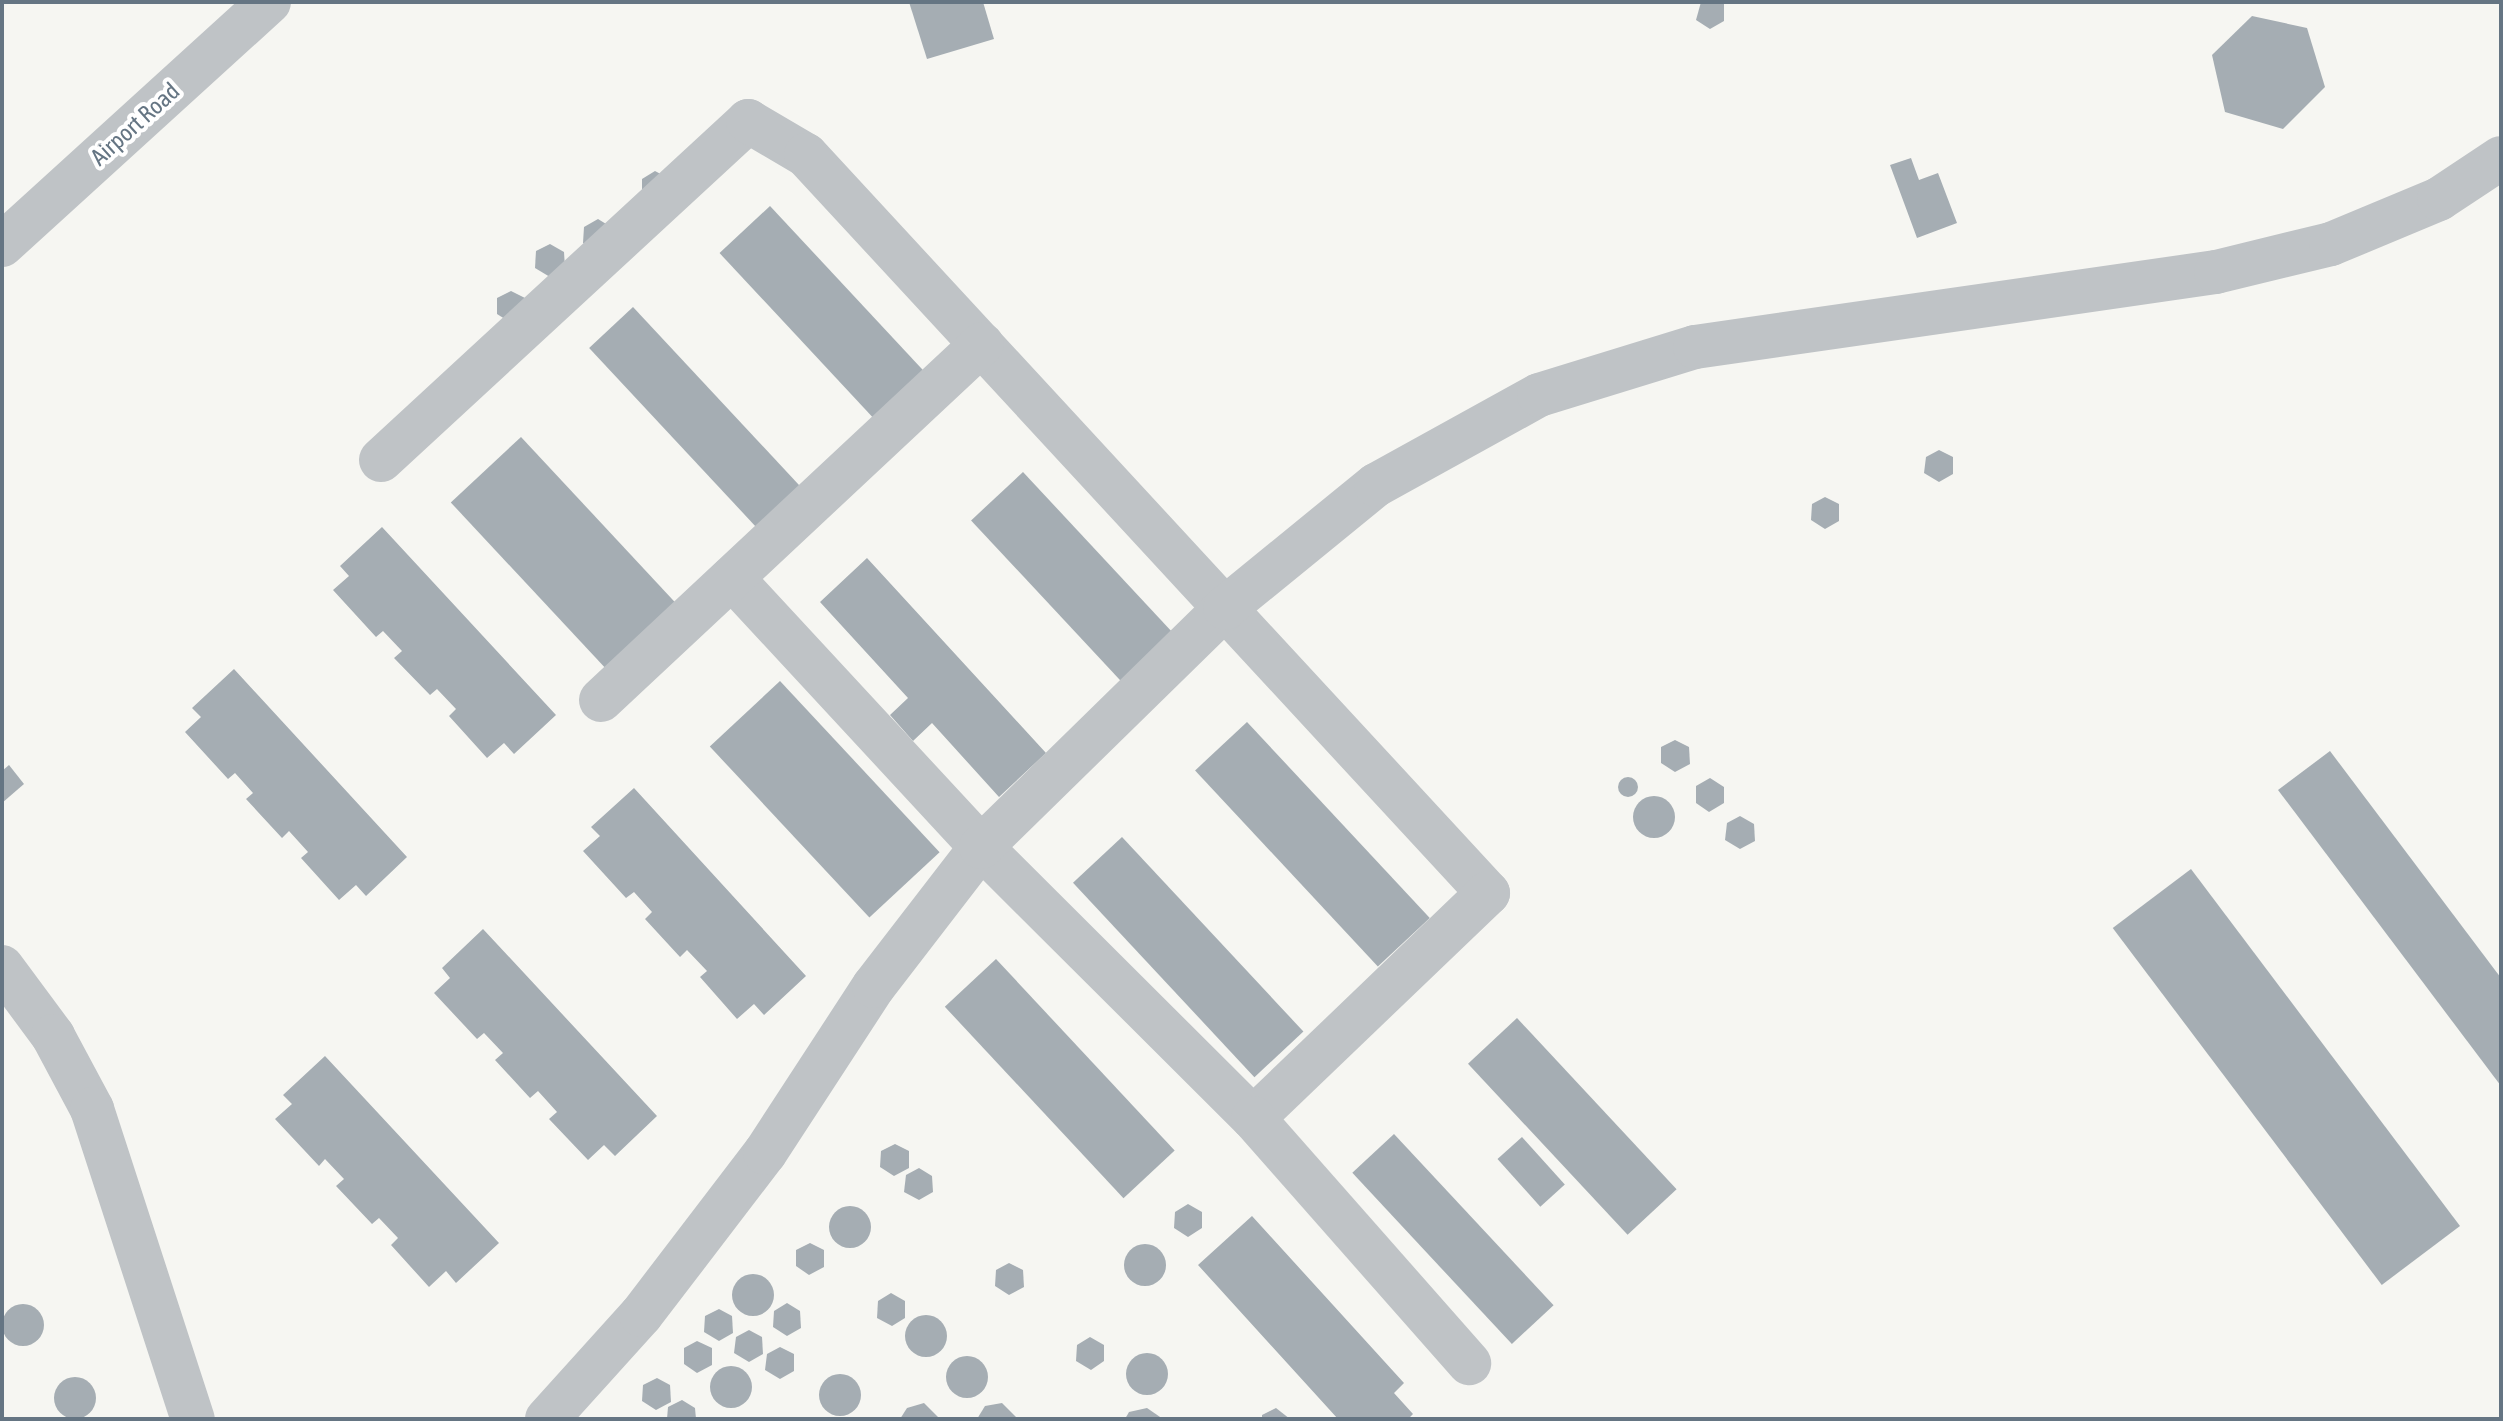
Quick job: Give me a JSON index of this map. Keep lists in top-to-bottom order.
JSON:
{
  "streets": {
    "street": ["Airport Road"]
  }
}
